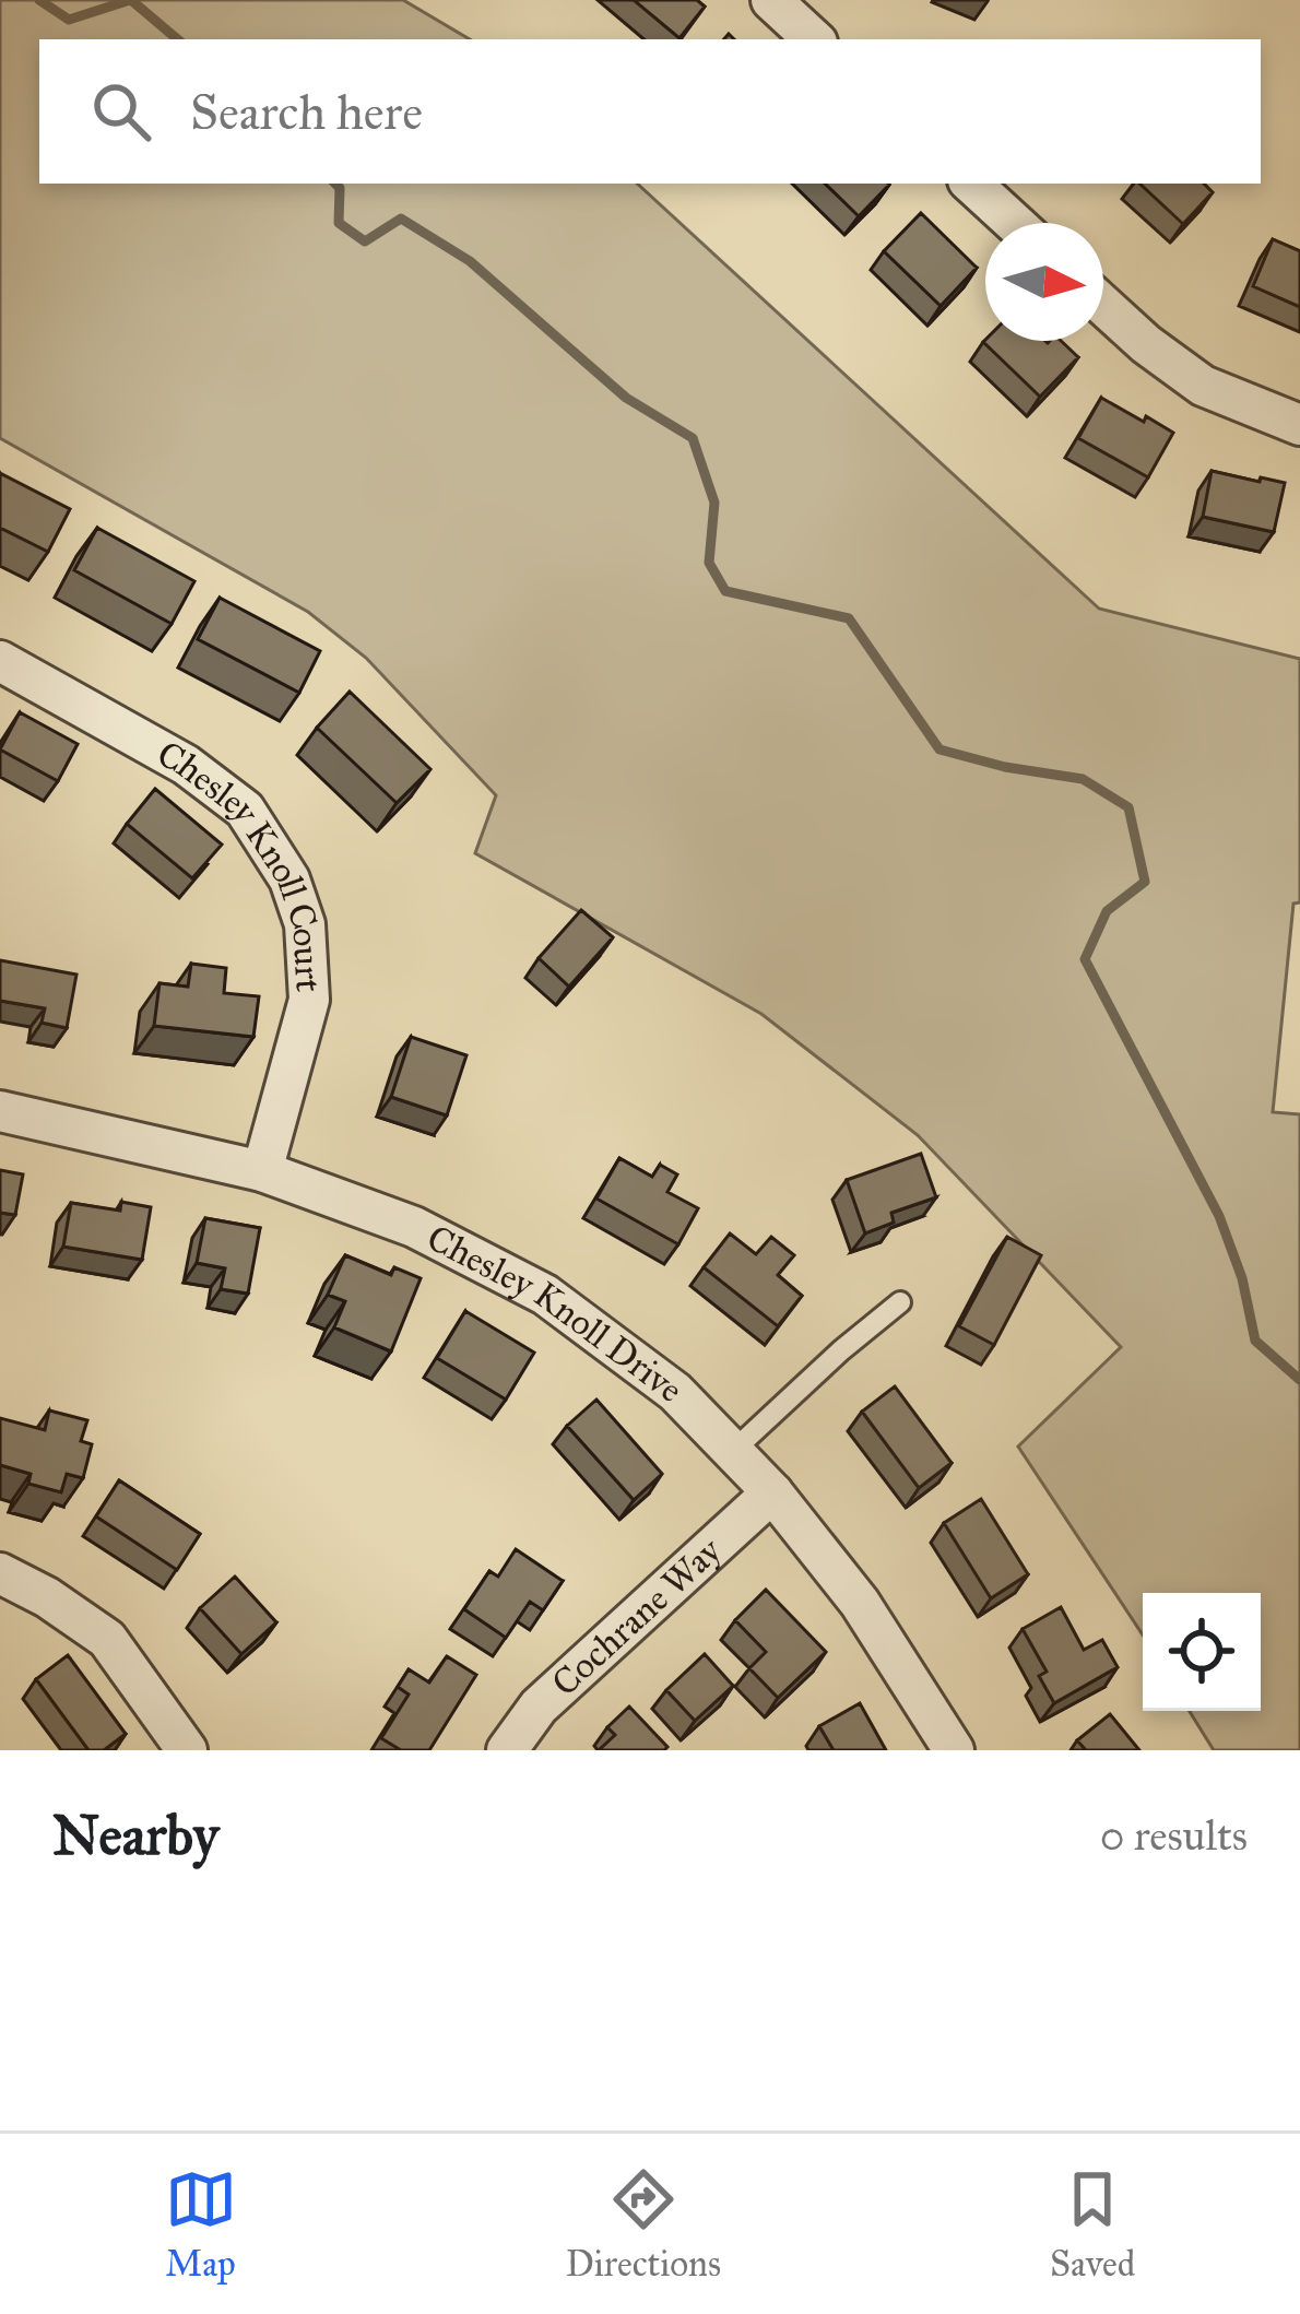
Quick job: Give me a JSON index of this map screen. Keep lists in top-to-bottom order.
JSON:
{
  "streets": {
    "street": ["Chesley Knoll Court", "Chesley Knoll Drive", "Cochrane Way"]
  },
  "crossings": [
    ["Chesley Knoll Court", "Chesley Knoll Drive"],
    ["Chesley Knoll Drive", "Cochrane Way"]
  ],
  "north": "right",
  "page": {
    "search": "Search here",
    "heading": ["Nearby", "0 results"],
    "nav": ["Map", "Directions", "Saved"]
  }
}
